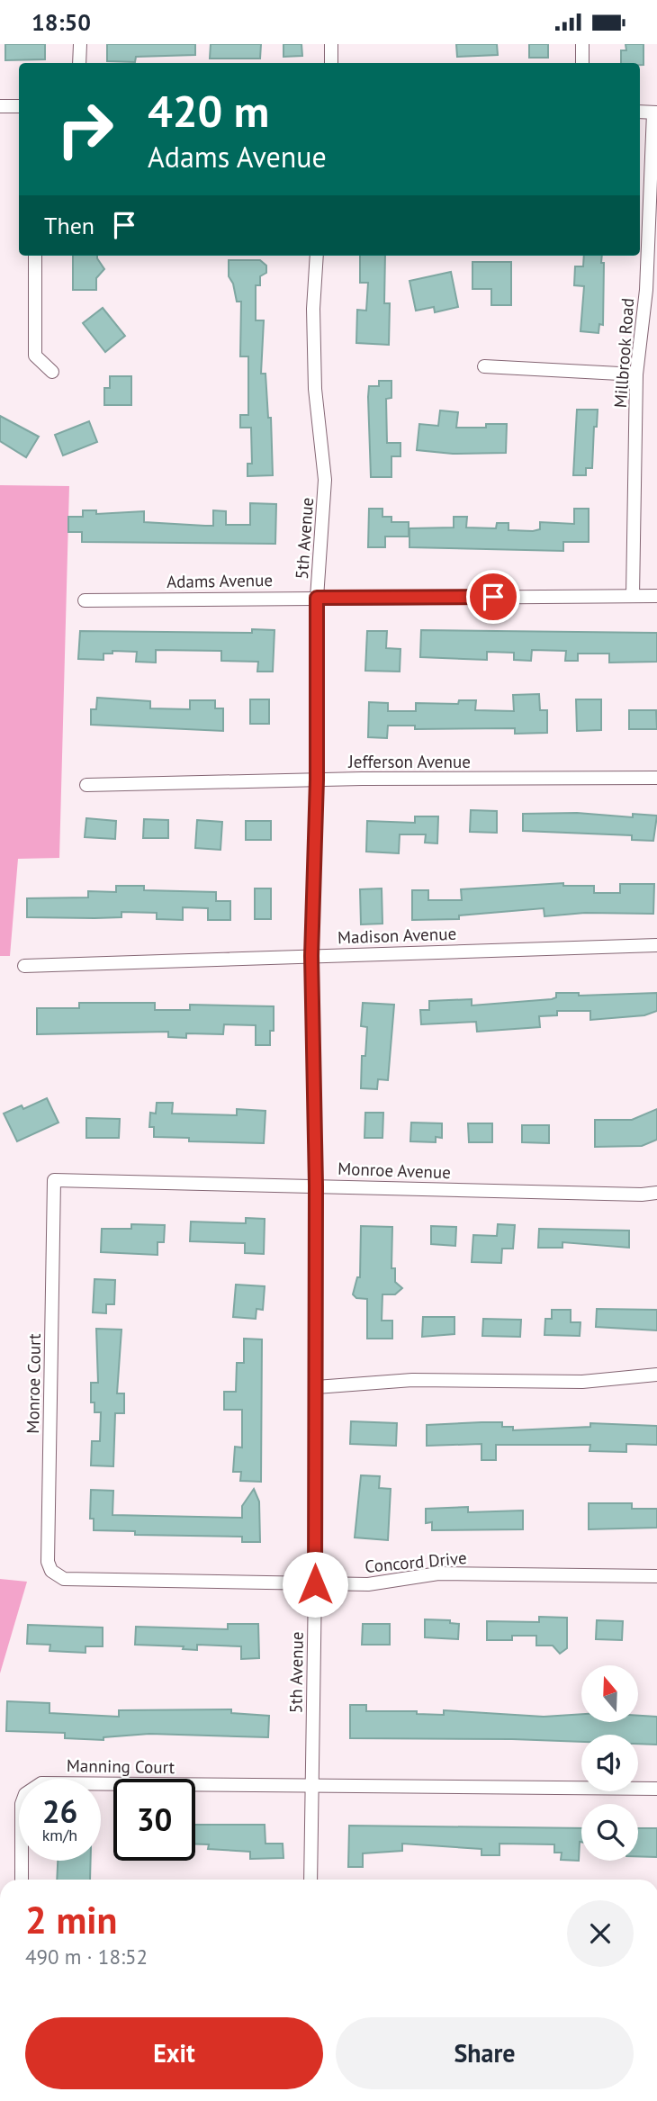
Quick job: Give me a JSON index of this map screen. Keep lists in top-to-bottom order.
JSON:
{
  "streets": {
    "street": [
      "Millbrook Road",
      "5th Avenue",
      "Adams Avenue",
      "Jefferson Avenue",
      "Madison Avenue",
      "Monroe Avenue",
      "Monroe Court",
      "Concord Drive",
      "Manning Court"
    ]
  },
  "crossings": [
    ["Millbrook Road", "Adams Avenue"],
    ["5th Avenue", "Adams Avenue"],
    ["5th Avenue", "Jefferson Avenue"],
    ["5th Avenue", "Madison Avenue"],
    ["5th Avenue", "Monroe Avenue"],
    ["5th Avenue", "Concord Drive"],
    ["5th Avenue", "Manning Court"],
    ["Monroe Avenue", "Monroe Court"],
    ["Monroe Court", "Concord Drive"]
  ],
  "north": "top",
  "page": {
    "status": "18:50",
    "turn": ["420 m", "Adams Avenue"],
    "then": "Then",
    "speed": "26 km/h",
    "limit": "30",
    "heading": ["2 min", "490 m · 18:52"],
    "buttons": ["Exit", "Share"]
  }
}
